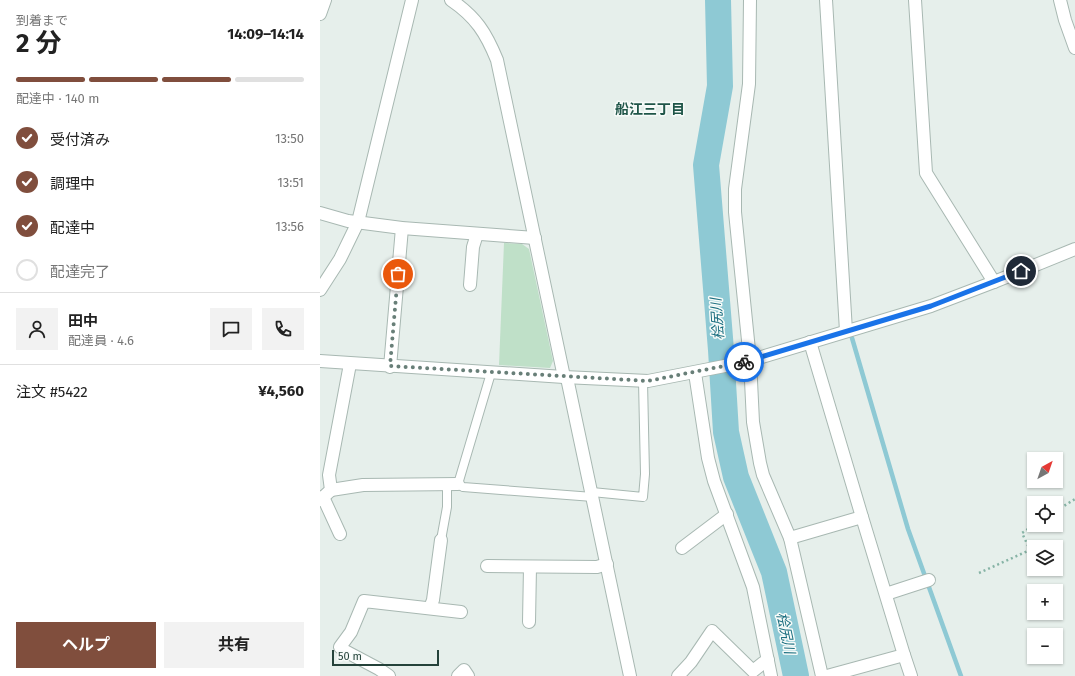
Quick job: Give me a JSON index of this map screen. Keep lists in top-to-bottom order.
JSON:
{
  "districts": ["船江三丁目"],
  "water": ["桧尻川"],
  "scale_bar": "50 m",
  "north": "top right",
  "page": {
    "heading": ["2 分", "到着まで", "14:09–14:14"],
    "panel": [
      "田中",
      "配達員 · 4.6",
      "注文 #5422",
      "¥4,560"
    ],
    "bar": "配達中 · 140 m",
    "list": [
      ["受付済み", "13:50"],
      ["調理中", "13:51"],
      ["配達中", "13:56"],
      "配達完了"
    ],
    "map_buttons": ["+", "−"],
    "buttons": ["ヘルプ", "共有"],
    "scale": "50 m"
  }
}
